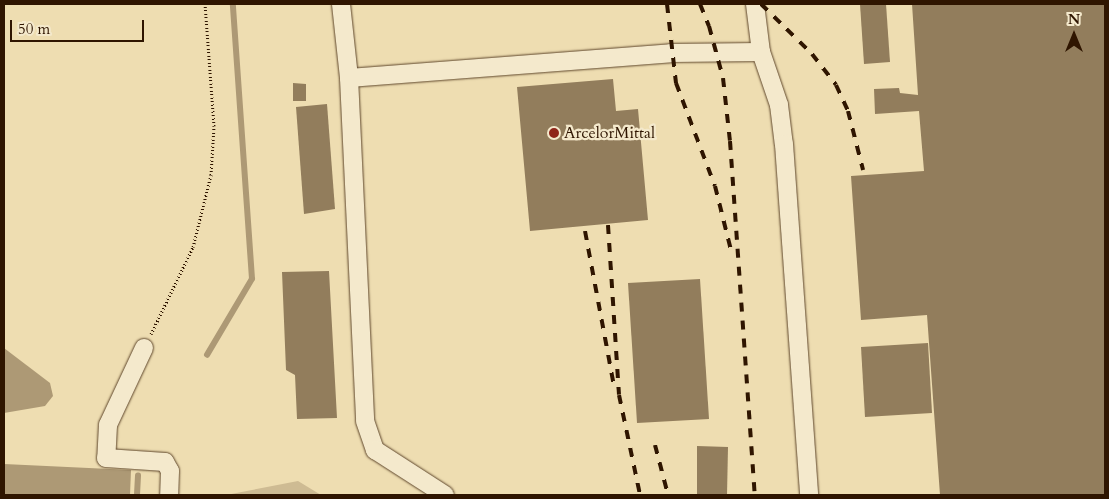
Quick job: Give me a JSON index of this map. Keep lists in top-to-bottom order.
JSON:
{
  "places": ["ArcelorMittal"],
  "scale_bar": "50 m",
  "north": "top"
}
